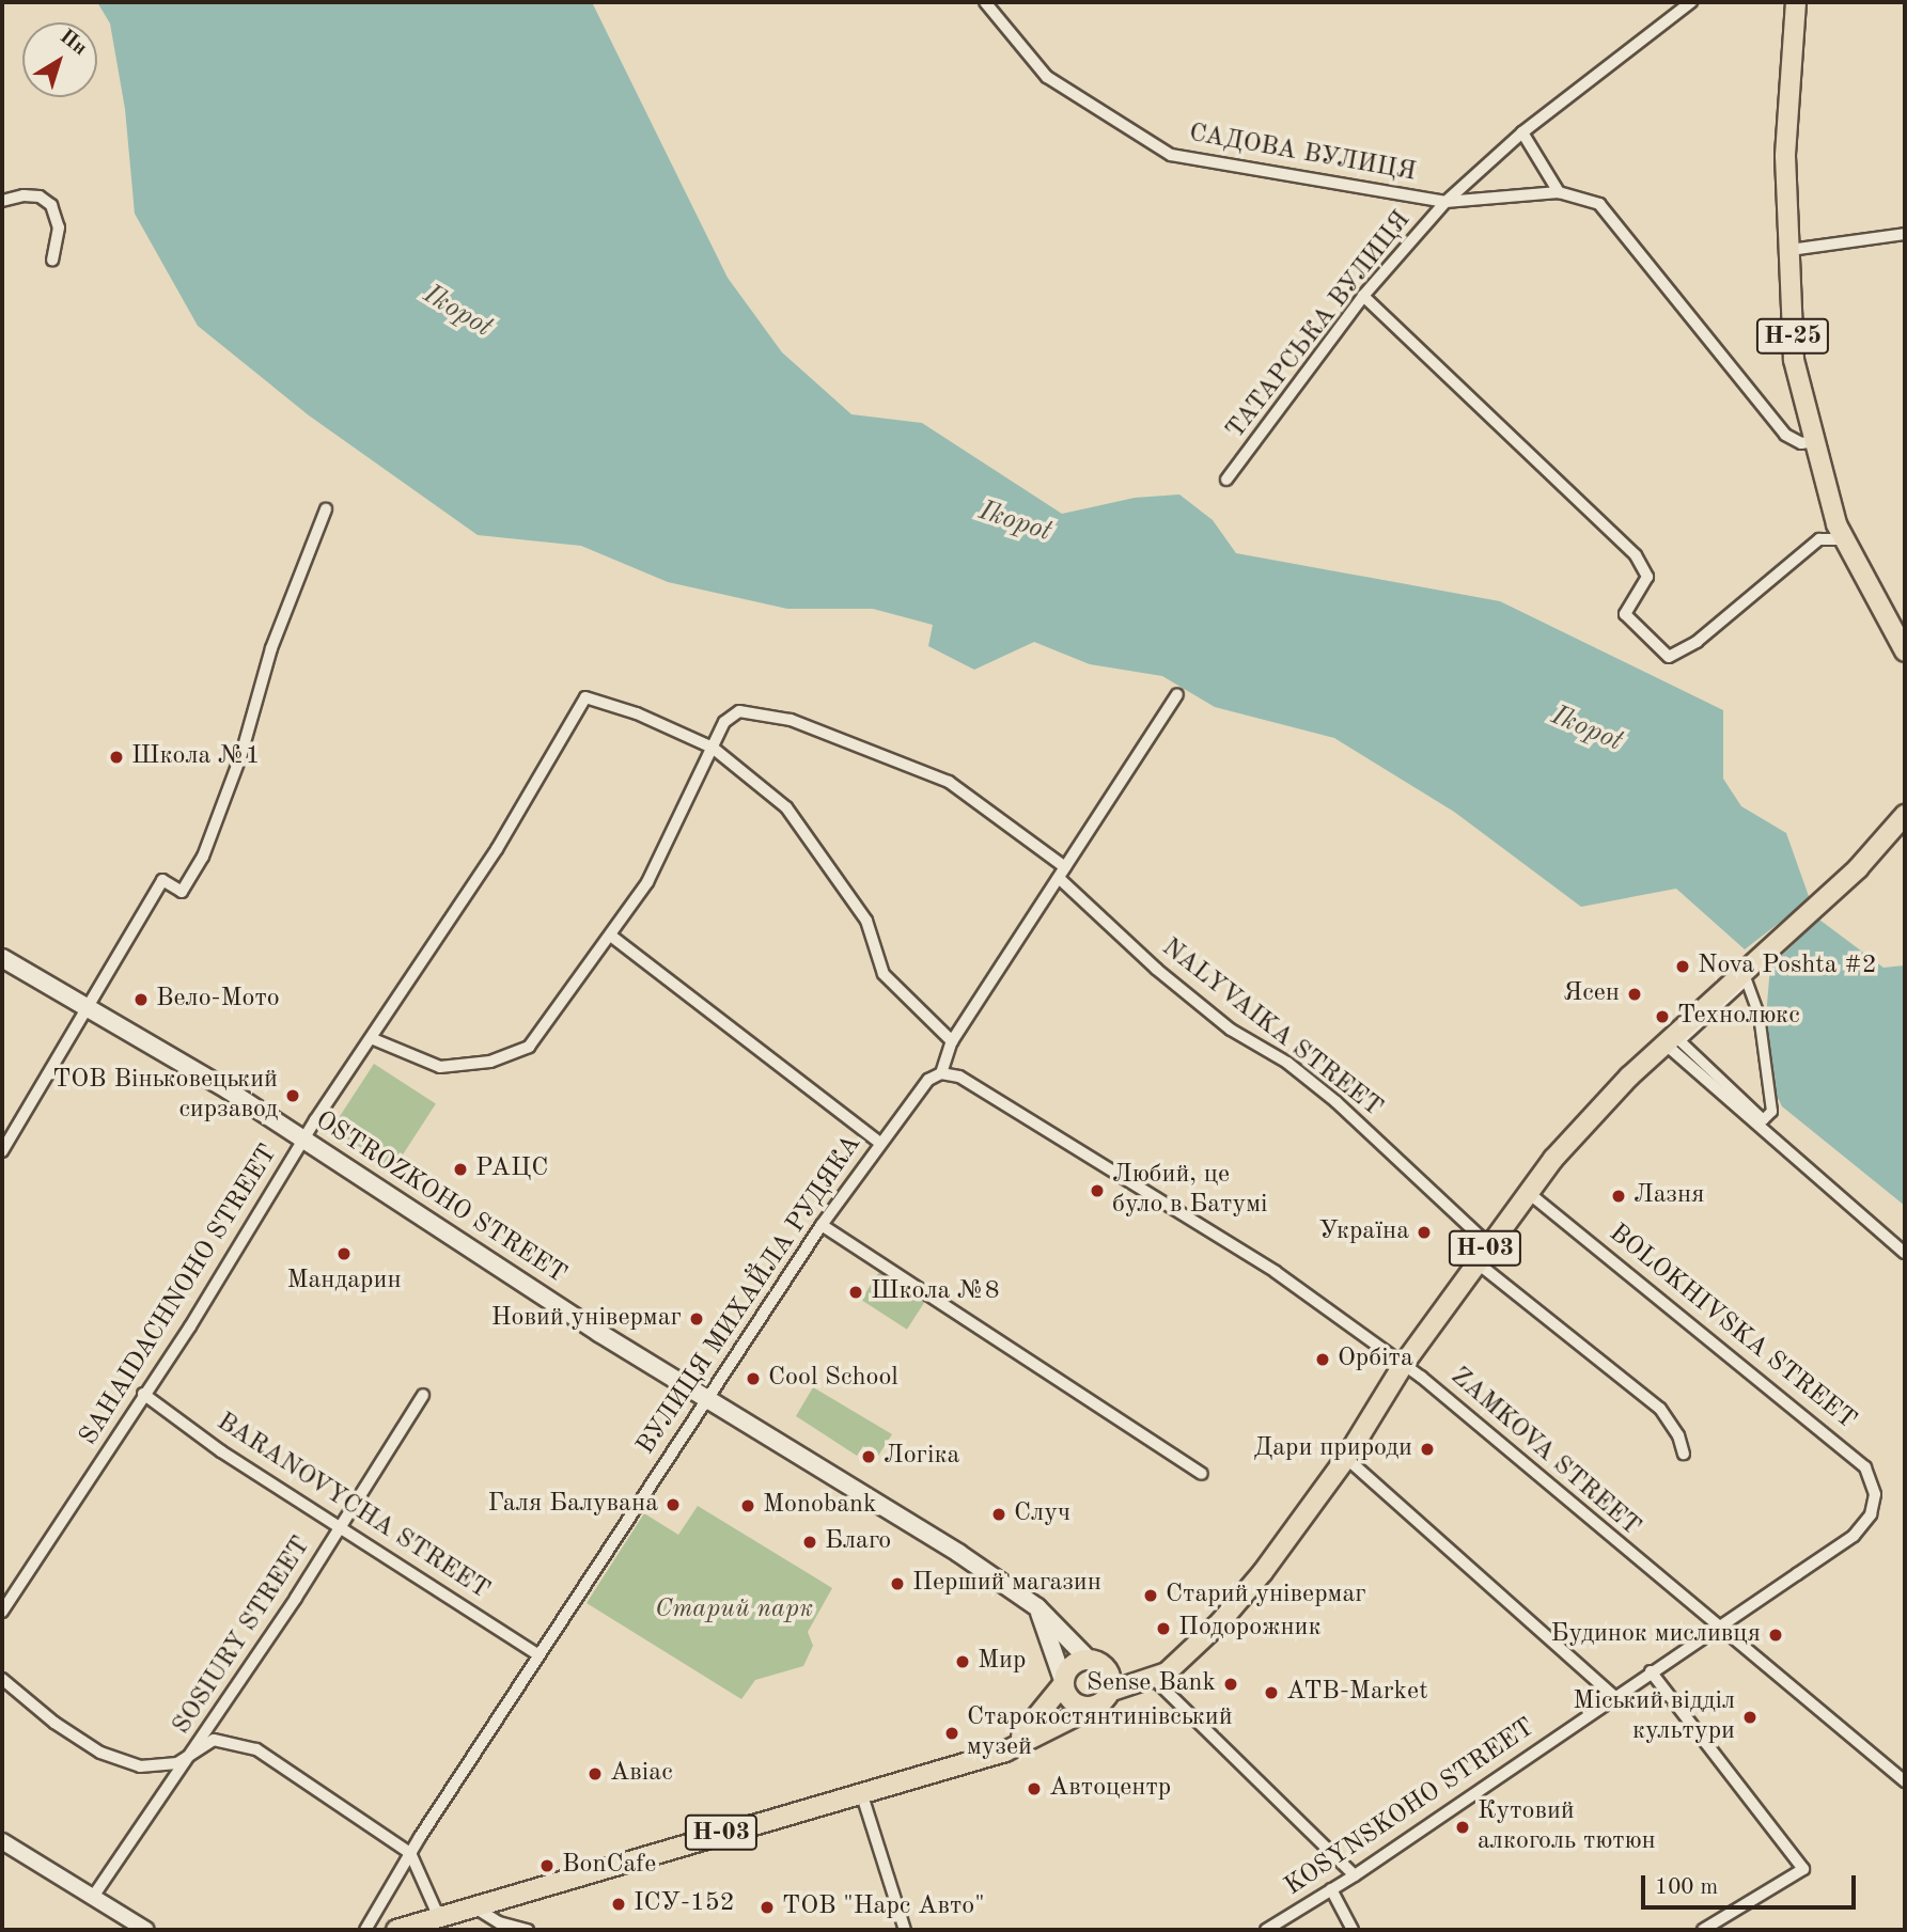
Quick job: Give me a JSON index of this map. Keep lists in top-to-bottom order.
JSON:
{
  "streets": {
    "main road": ["Н-25", "OSTROZKOHO STREET", "Н-03"],
    "street": [
      "САДОВА ВУЛИЦЯ",
      "ТАТАРСЬКА ВУЛИЦЯ",
      "NALYVAIKA STREET",
      "SAHAIDACHNOHO STREET",
      "ВУЛИЦЯ МИХАЙЛА РУДЯКА",
      "BOLOKHIVSKA STREET",
      "ZAMKOVA STREET",
      "BARANOVYCHA STREET",
      "SOSIURY STREET",
      "KOSYNSKOHO STREET"
    ]
  },
  "crossings": [
    ["САДОВА ВУЛИЦЯ", "ТАТАРСЬКА ВУЛИЦЯ"],
    ["NALYVAIKA STREET", "Н-03"],
    ["NALYVAIKA STREET", "SAHAIDACHNOHO STREET"],
    ["NALYVAIKA STREET", "ВУЛИЦЯ МИХАЙЛА РУДЯКА"],
    ["OSTROZKOHO STREET", "Н-03"],
    ["OSTROZKOHO STREET", "SAHAIDACHNOHO STREET"],
    ["OSTROZKOHO STREET", "ВУЛИЦЯ МИХАЙЛА РУДЯКА"],
    ["Н-03", "BOLOKHIVSKA STREET"],
    ["Н-03", "ZAMKOVA STREET"],
    ["SAHAIDACHNOHO STREET", "BARANOVYCHA STREET"],
    ["ВУЛИЦЯ МИХАЙЛА РУДЯКА", "ZAMKOVA STREET"],
    ["ВУЛИЦЯ МИХАЙЛА РУДЯКА", "BARANOVYCHA STREET"],
    ["BOLOKHIVSKA STREET", "KOSYNSKOHO STREET"],
    ["ZAMKOVA STREET", "KOSYNSKOHO STREET"],
    ["BARANOVYCHA STREET", "SOSIURY STREET"]
  ],
  "water": ["Ikopot"],
  "parks": ["Старий парк"],
  "places": [
    "Школа №1",
    "Nova Poshta #2",
    "Ясен",
    "Вело-Мото",
    "Технолюкс",
    "ТОВ Віньковецький сирзавод",
    "РАЦС",
    "Любий, це було в Батумі",
    "Лазня",
    "Україна",
    "Мандарин",
    "Школа №8",
    "Новий універмаг",
    "Орбіта",
    "Cool School",
    "Дари природи",
    "Логіка",
    "Галя Балувана",
    "Monobank",
    "Случ",
    "Благо",
    "Перший магазин",
    "Старий універмаг",
    "Подорожник",
    "Будинок мисливця",
    "Мир",
    "Sense Bank",
    "ATB-Market",
    "Міський відділ культури",
    "Старокостянтинівський музей",
    "Авіас",
    "Автоцентр",
    "Кутовий алкоголь тютюн",
    "BonCafe",
    "ІСУ-152",
    "ТОВ \"Нарс Авто\""
  ],
  "scale_bar": "100 m",
  "north": "top right"
}
